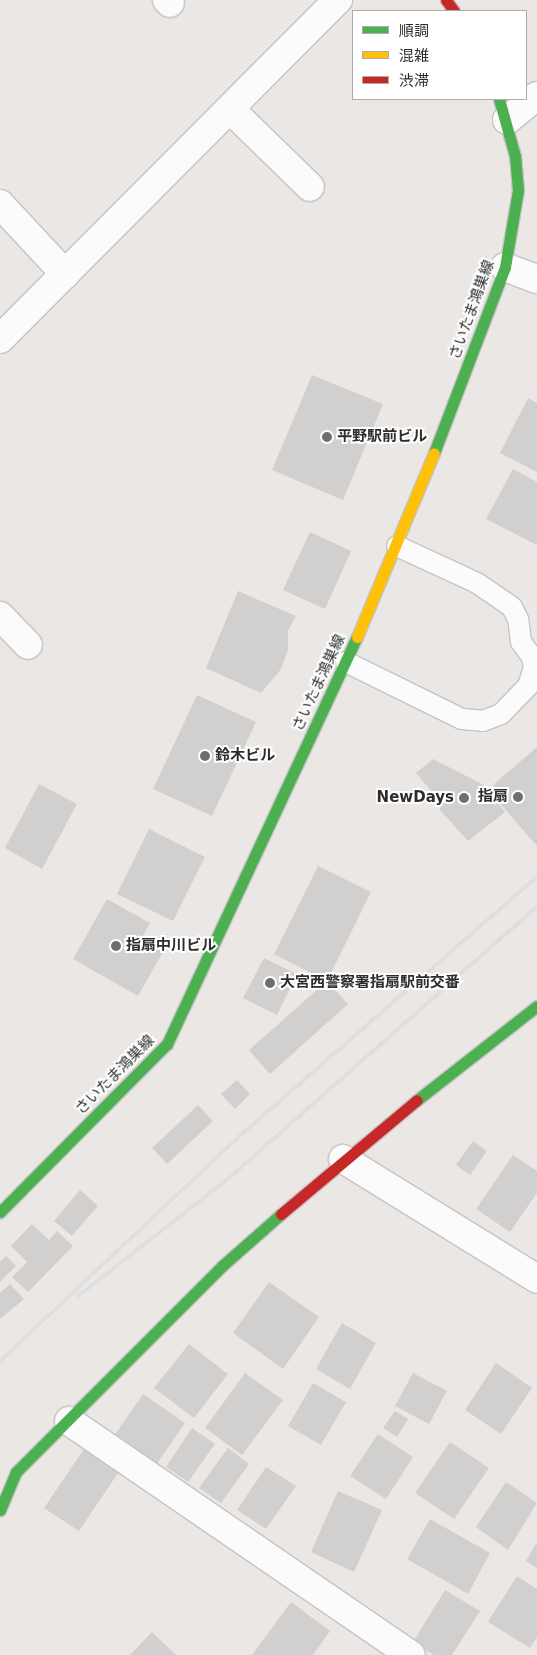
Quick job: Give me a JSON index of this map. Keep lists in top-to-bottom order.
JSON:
{
  "streets": {
    "main road": ["さいたま鴻巣線"]
  },
  "places": [
    "平野駅前ビル",
    "鈴木ビル",
    "指扇",
    "NewDays",
    "指扇中川ビル",
    "大宮西警察署指扇駅前交番"
  ],
  "legend": ["順調", "混雑", "渋滞"]
}
